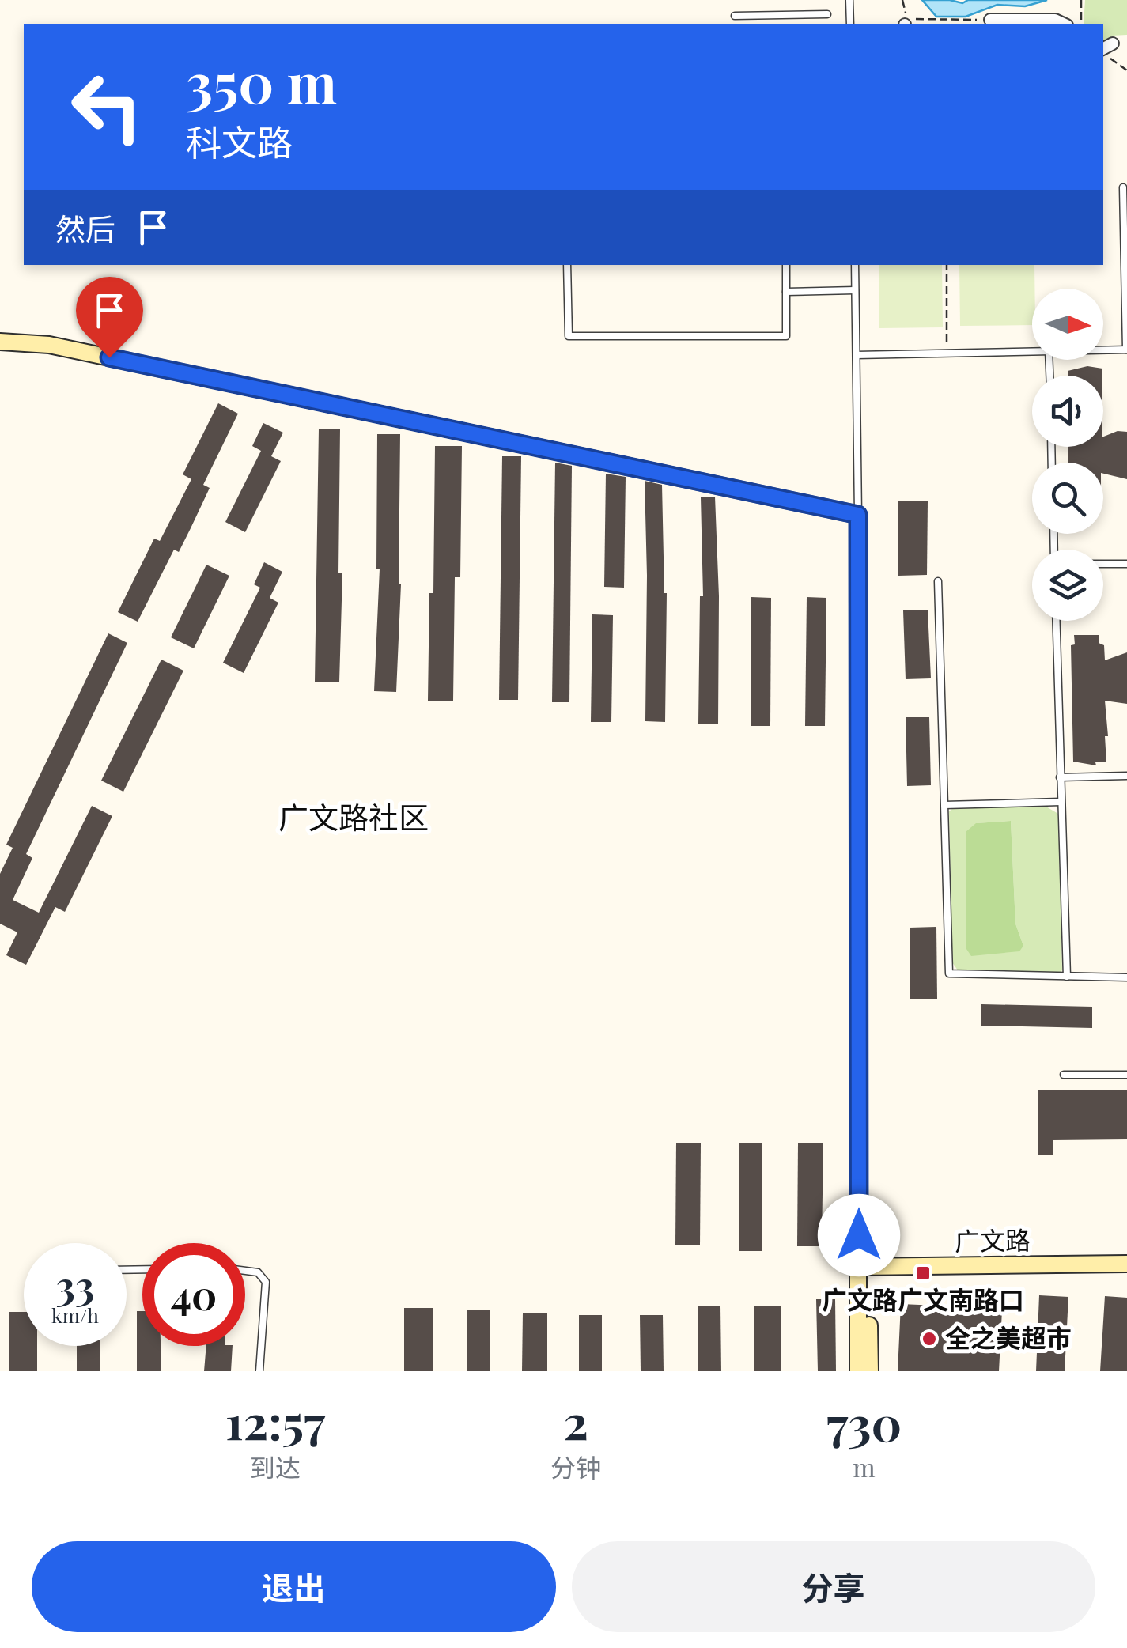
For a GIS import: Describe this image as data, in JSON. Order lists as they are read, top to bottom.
{
  "streets": {
    "street": ["广文路"]
  },
  "districts": ["广文路社区"],
  "places": {
    "transit": ["广文路广文南路口"],
    "other": ["全之美超市"]
  },
  "north": "right",
  "page": {
    "turn": ["350 m", "科文路"],
    "then": "然后",
    "speed": "33 km/h",
    "limit": "40",
    "eta": [
      "12:57",
      "到达",
      "2",
      "分钟",
      "730",
      "m"
    ],
    "buttons": ["退出", "分享"]
  }
}
